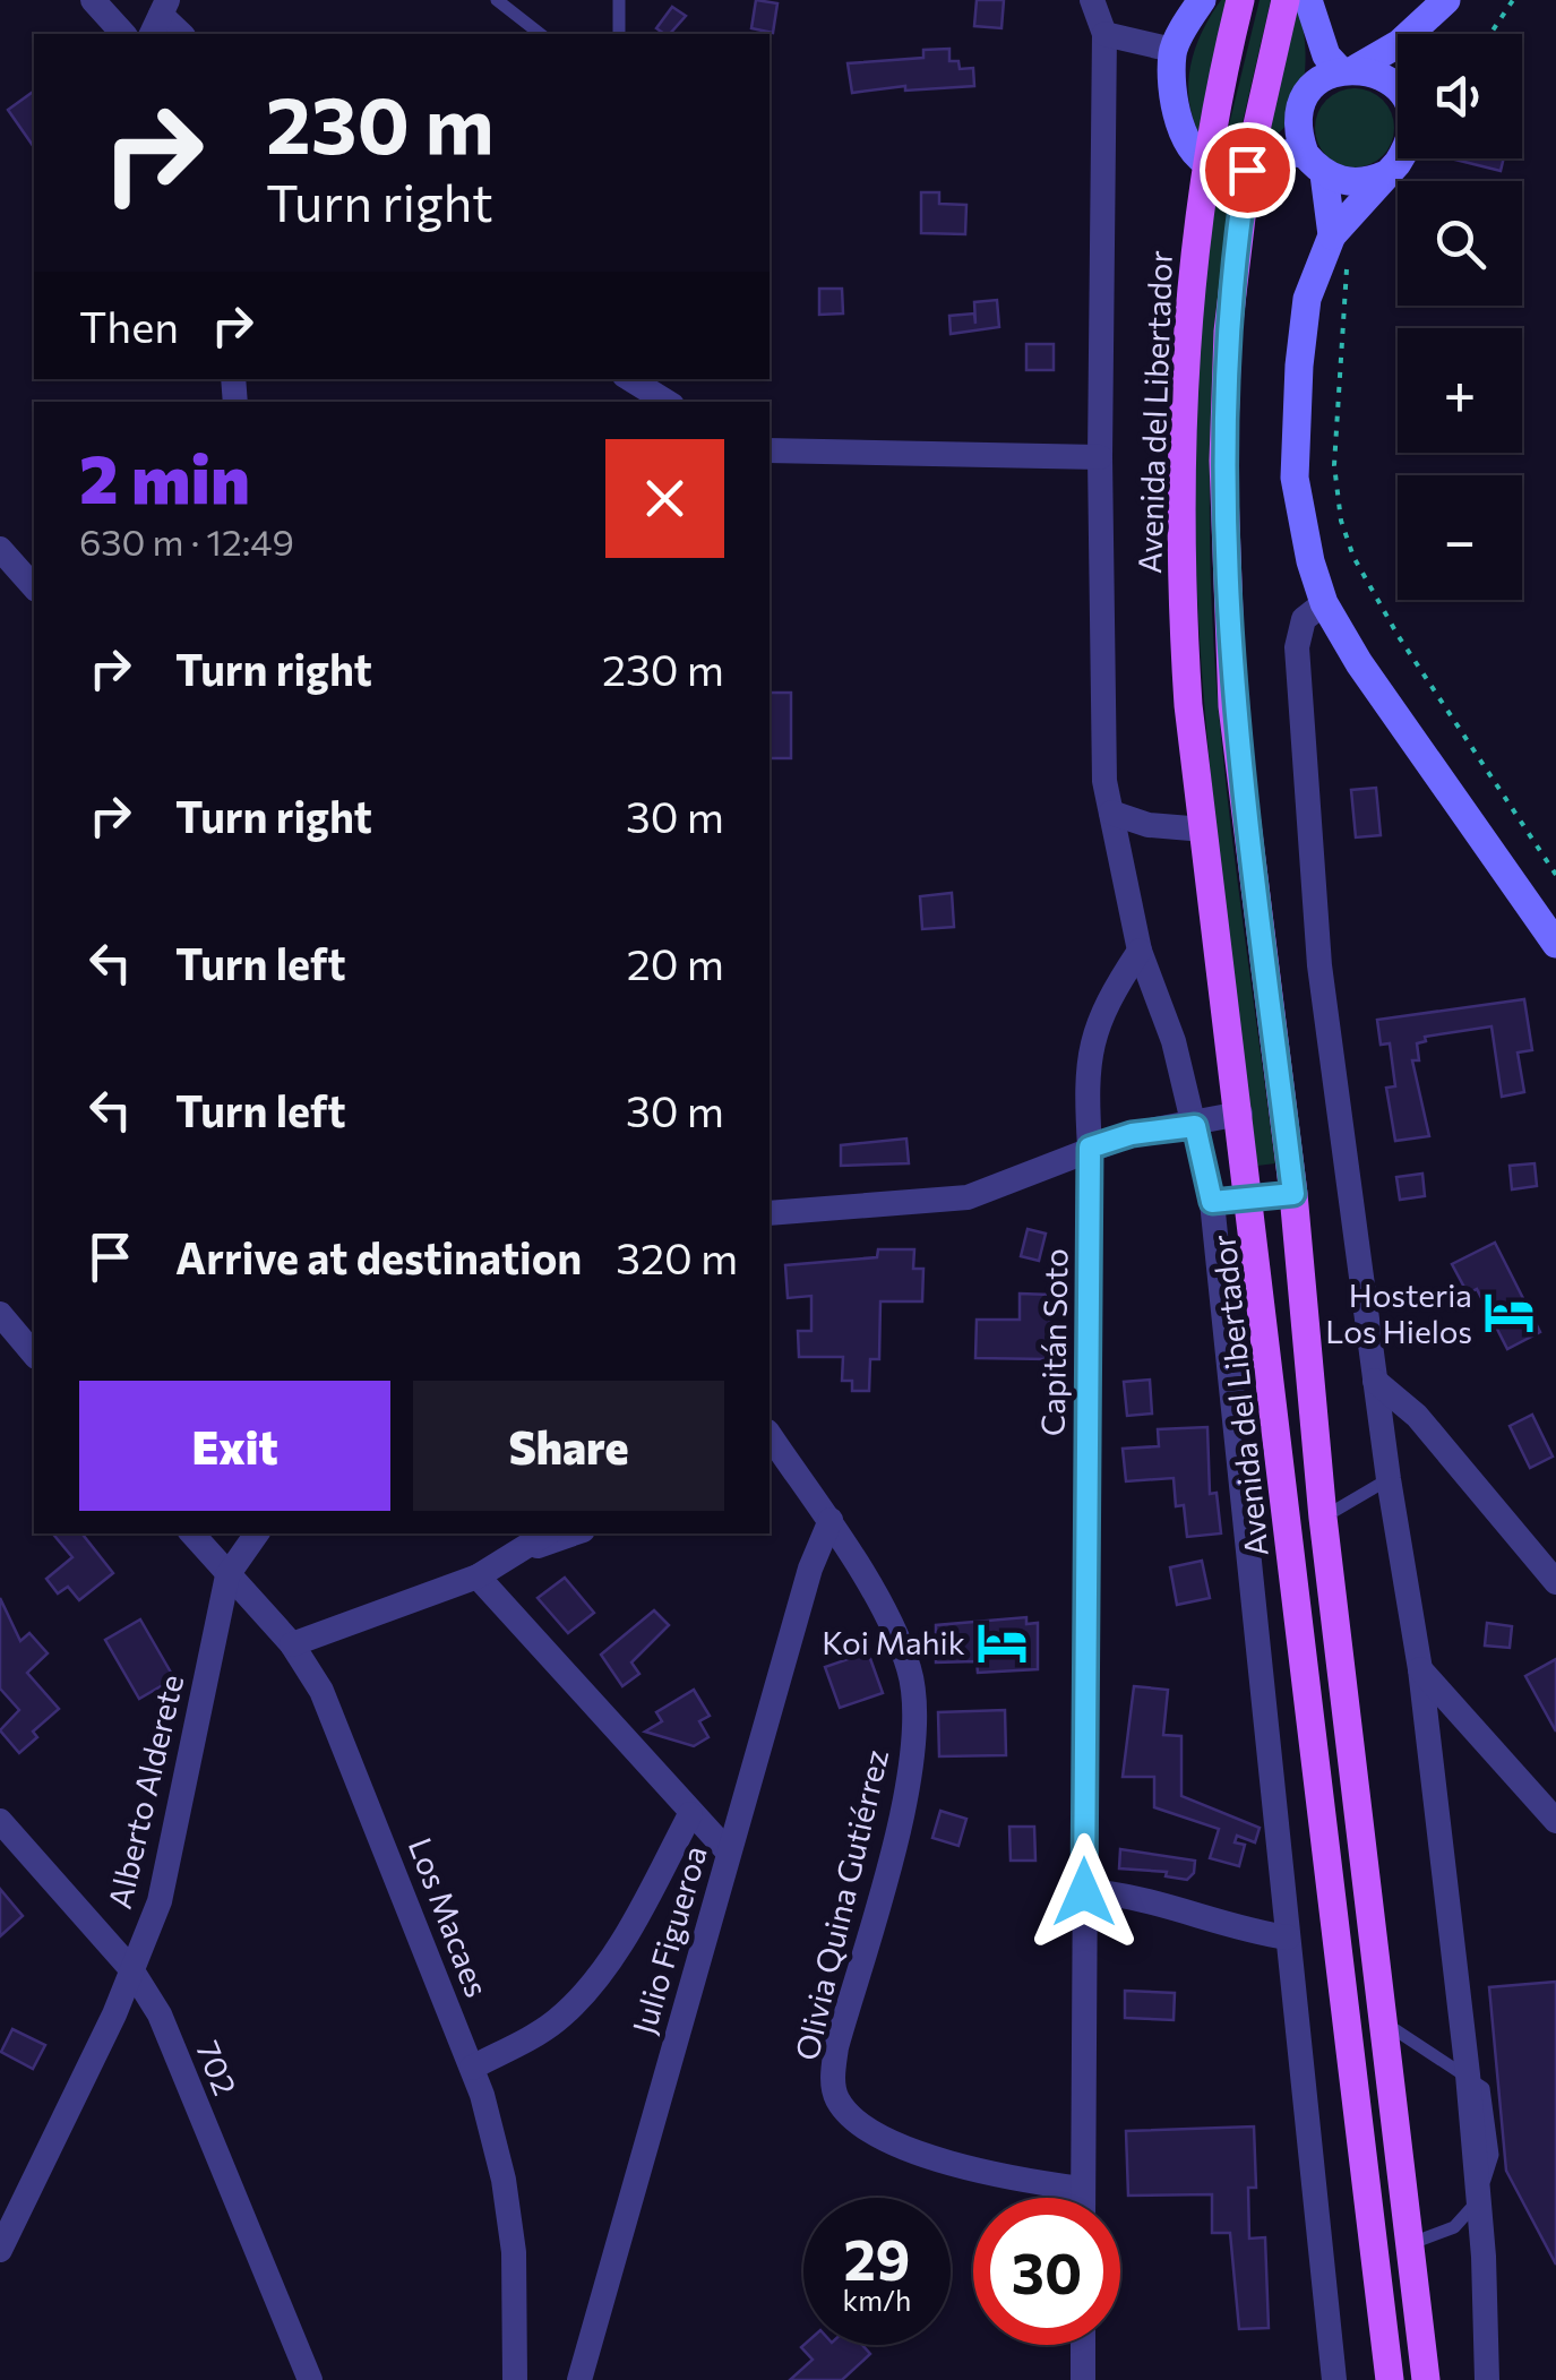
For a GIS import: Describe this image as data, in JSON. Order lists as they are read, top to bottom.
{
  "streets": {
    "main road": ["Avenida del Libertador"],
    "street": [
      "Capitán Soto",
      "Alberto Alderete",
      "Olivia Quina Gutiérrez",
      "Los Macaes",
      "Julio Figueroa",
      "702"
    ]
  },
  "crossings": [
    ["Avenida del Libertador", "Capitán Soto"],
    ["Capitán Soto", "Olivia Quina Gutiérrez"],
    ["Alberto Alderete", "Los Macaes"],
    ["Alberto Alderete", "702"],
    ["Olivia Quina Gutiérrez", "Julio Figueroa"]
  ],
  "places": {
    "hotel": ["Hosteria Los Hielos", "Koi Mahik"]
  },
  "page": {
    "map_buttons": ["+", "−"],
    "turn": ["230 m", "Turn right"],
    "then": "Then",
    "heading": ["2 min", "630 m · 12:49"],
    "list": [
      {
        "name": "Turn right",
        "value": "230 m"
      },
      {
        "name": "Turn right",
        "value": "30 m"
      },
      {
        "name": "Turn left",
        "value": "20 m"
      },
      {
        "name": "Turn left",
        "value": "30 m"
      },
      {
        "name": "Arrive at destination",
        "value": "320 m"
      }
    ],
    "buttons": ["Exit", "Share"],
    "speed": "29 km/h",
    "limit": "30"
  }
}
